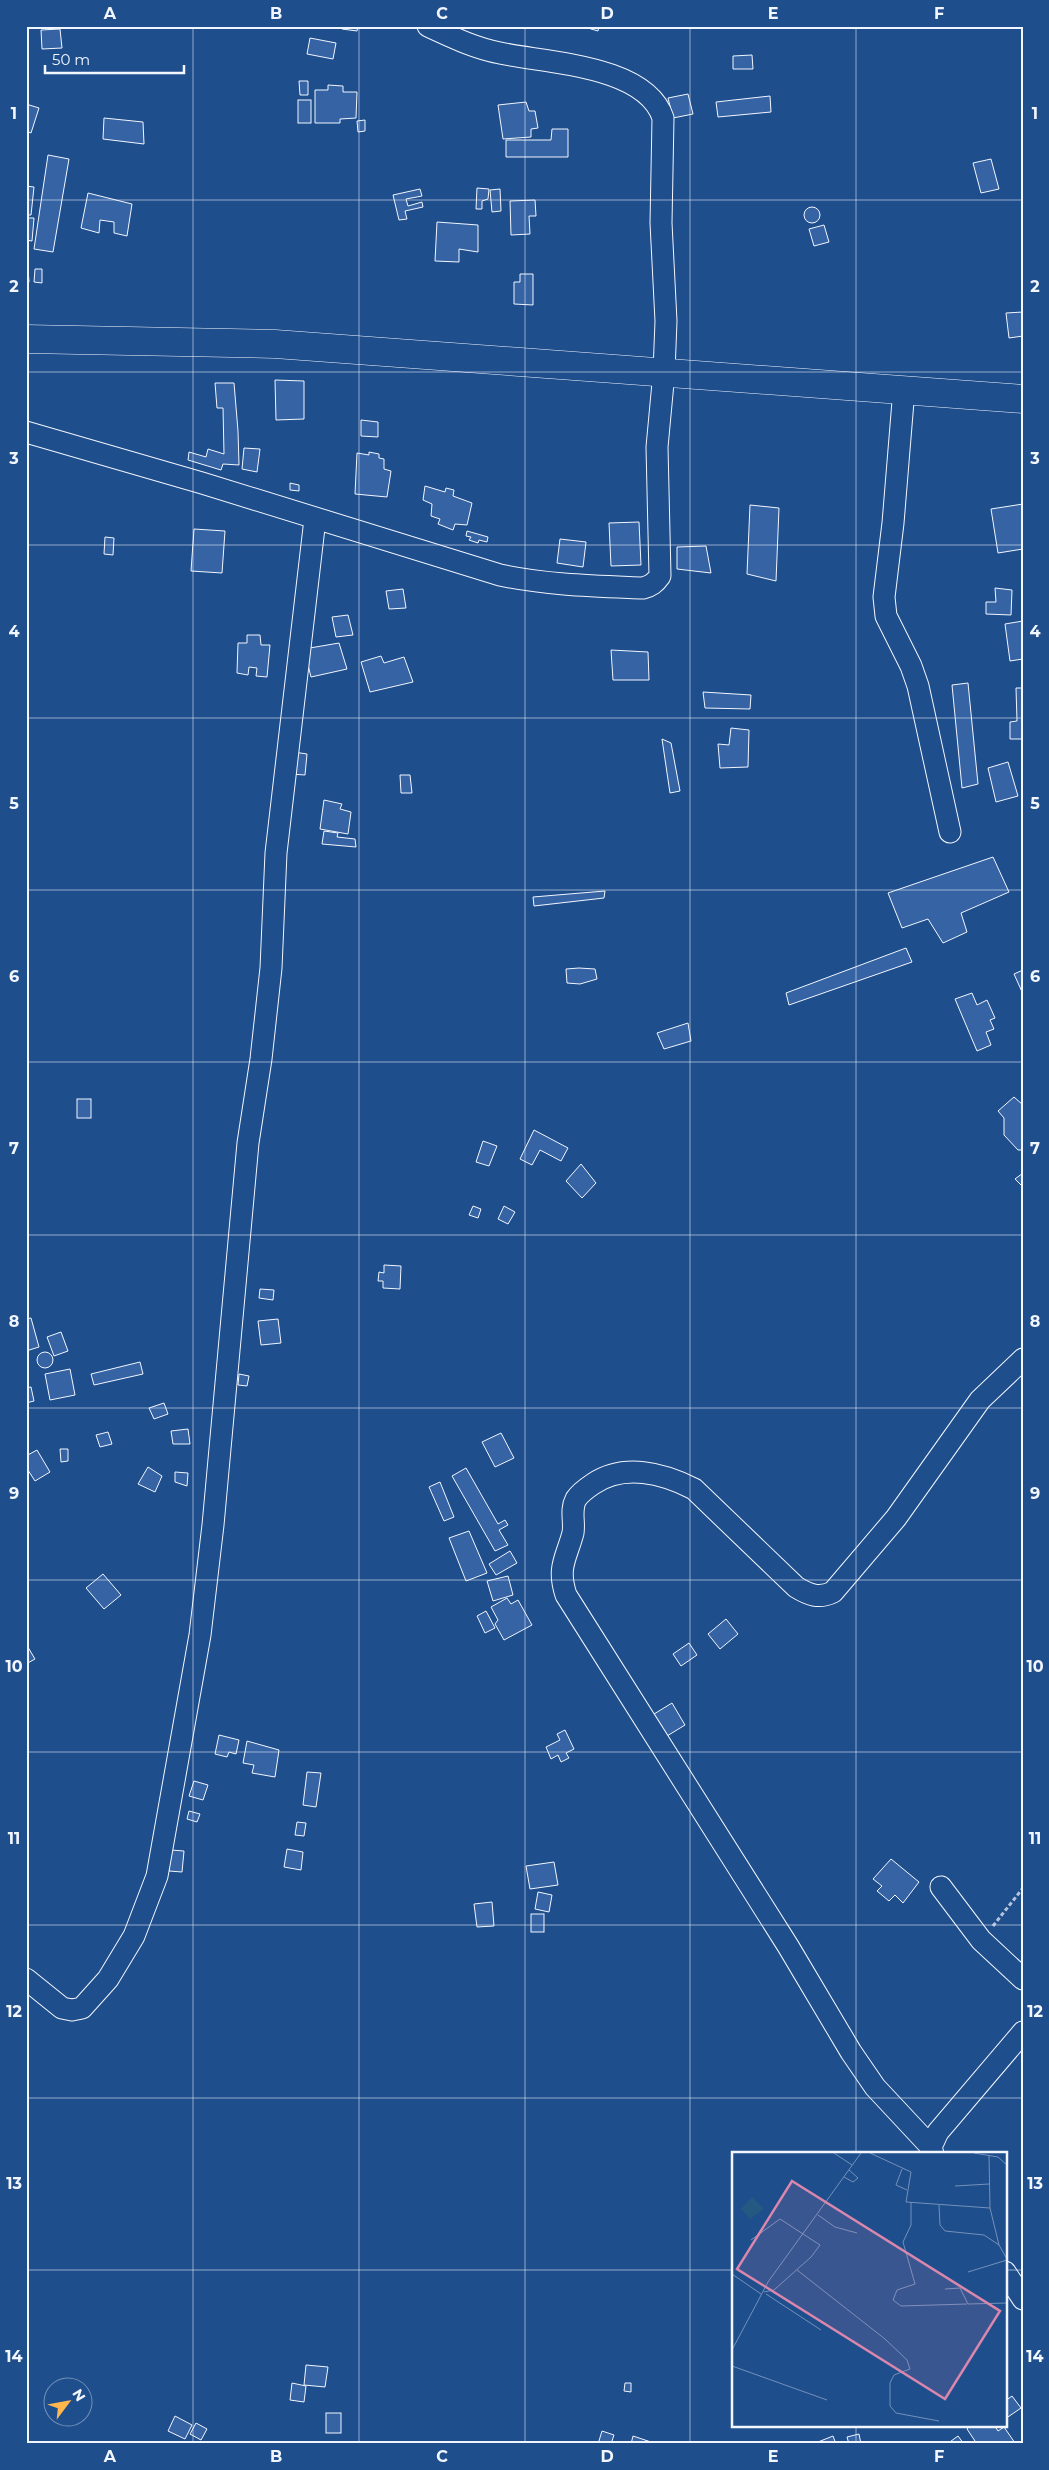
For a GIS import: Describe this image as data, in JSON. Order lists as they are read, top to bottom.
{
  "scale_bar": "50 m",
  "north": "top right",
  "grid": {
    "columns": [
      "A",
      "B",
      "C",
      "D",
      "E",
      "F"
    ],
    "rows": [
      "1",
      "2",
      "3",
      "4",
      "5",
      "6",
      "7",
      "8",
      "9",
      "10",
      "11",
      "12",
      "13",
      "14"
    ]
  }
}
